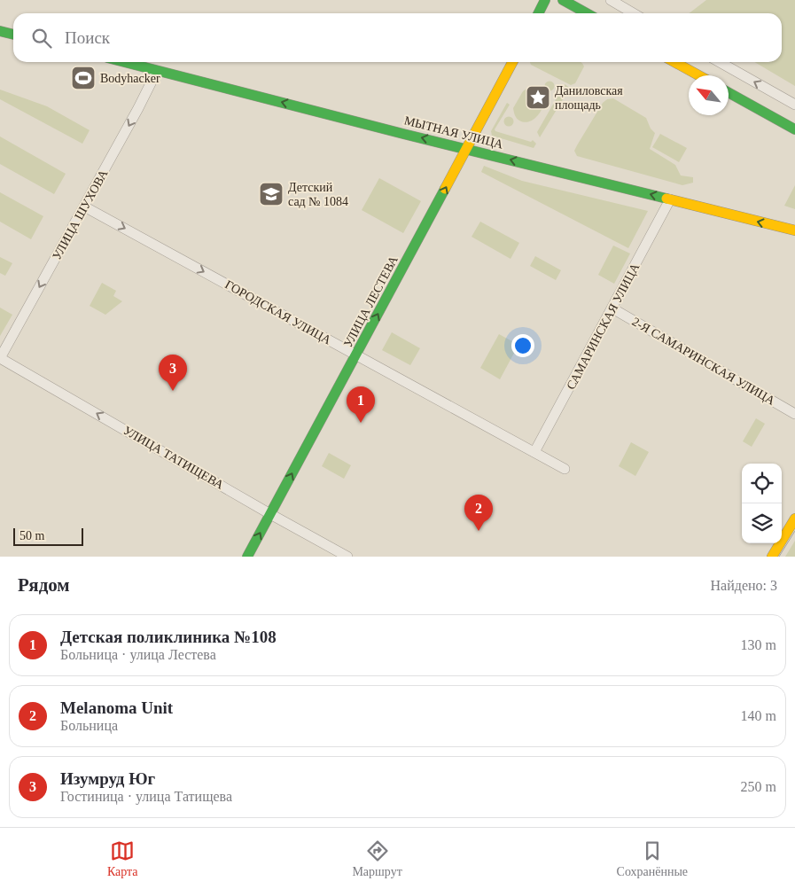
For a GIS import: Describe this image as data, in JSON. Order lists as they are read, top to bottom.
{
  "streets": {
    "main road": ["МЫТНАЯ УЛИЦА", "УЛИЦА ЛЕСТЕВА"],
    "street": [
      "УЛИЦА ШУХОВА",
      "ГОРОДСКАЯ УЛИЦА",
      "САМАРИНСКАЯ УЛИЦА",
      "2-Я САМАРИНСКАЯ УЛИЦА",
      "УЛИЦА ТАТИЩЕВА"
    ]
  },
  "crossings": [
    ["МЫТНАЯ УЛИЦА", "УЛИЦА ШУХОВА"],
    ["МЫТНАЯ УЛИЦА", "УЛИЦА ЛЕСТЕВА"],
    ["МЫТНАЯ УЛИЦА", "САМАРИНСКАЯ УЛИЦА"],
    ["УЛИЦА ШУХОВА", "ГОРОДСКАЯ УЛИЦА"],
    ["УЛИЦА ШУХОВА", "УЛИЦА ТАТИЩЕВА"],
    ["УЛИЦА ЛЕСТЕВА", "ГОРОДСКАЯ УЛИЦА"],
    ["УЛИЦА ЛЕСТЕВА", "УЛИЦА ТАТИЩЕВА"],
    ["ГОРОДСКАЯ УЛИЦА", "САМАРИНСКАЯ УЛИЦА"],
    ["САМАРИНСКАЯ УЛИЦА", "2-Я САМАРИНСКАЯ УЛИЦА"]
  ],
  "one_way": [
    "МЫТНАЯ УЛИЦА",
    "УЛИЦА ШУХОВА",
    "УЛИЦА ЛЕСТЕВА",
    "ГОРОДСКАЯ УЛИЦА",
    "УЛИЦА ТАТИЩЕВА"
  ],
  "places": {
    "sports": ["Bodyhacker"],
    "place": ["Даниловская площадь"],
    "school or university": ["Детский сад № 1084"]
  },
  "scale_bar": "50 m",
  "north": "top left",
  "page": {
    "search": "Поиск",
    "pins": ["3", "1", "2"],
    "scale": "50 m",
    "heading": ["Рядом", "Найдено: 3"],
    "list": [
      {
        "mark": "1",
        "name": "Детская поликлиника №108",
        "note": "Больница · улица Лестева",
        "value": "130 m"
      },
      {
        "mark": "2",
        "name": "Melanoma Unit",
        "note": "Больница",
        "value": "140 m"
      },
      {
        "mark": "3",
        "name": "Изумруд Юг",
        "note": "Гостиница · улица Татищева",
        "value": "250 m"
      }
    ],
    "nav": ["Карта", "Маршрут", "Сохранённые"]
  }
}
